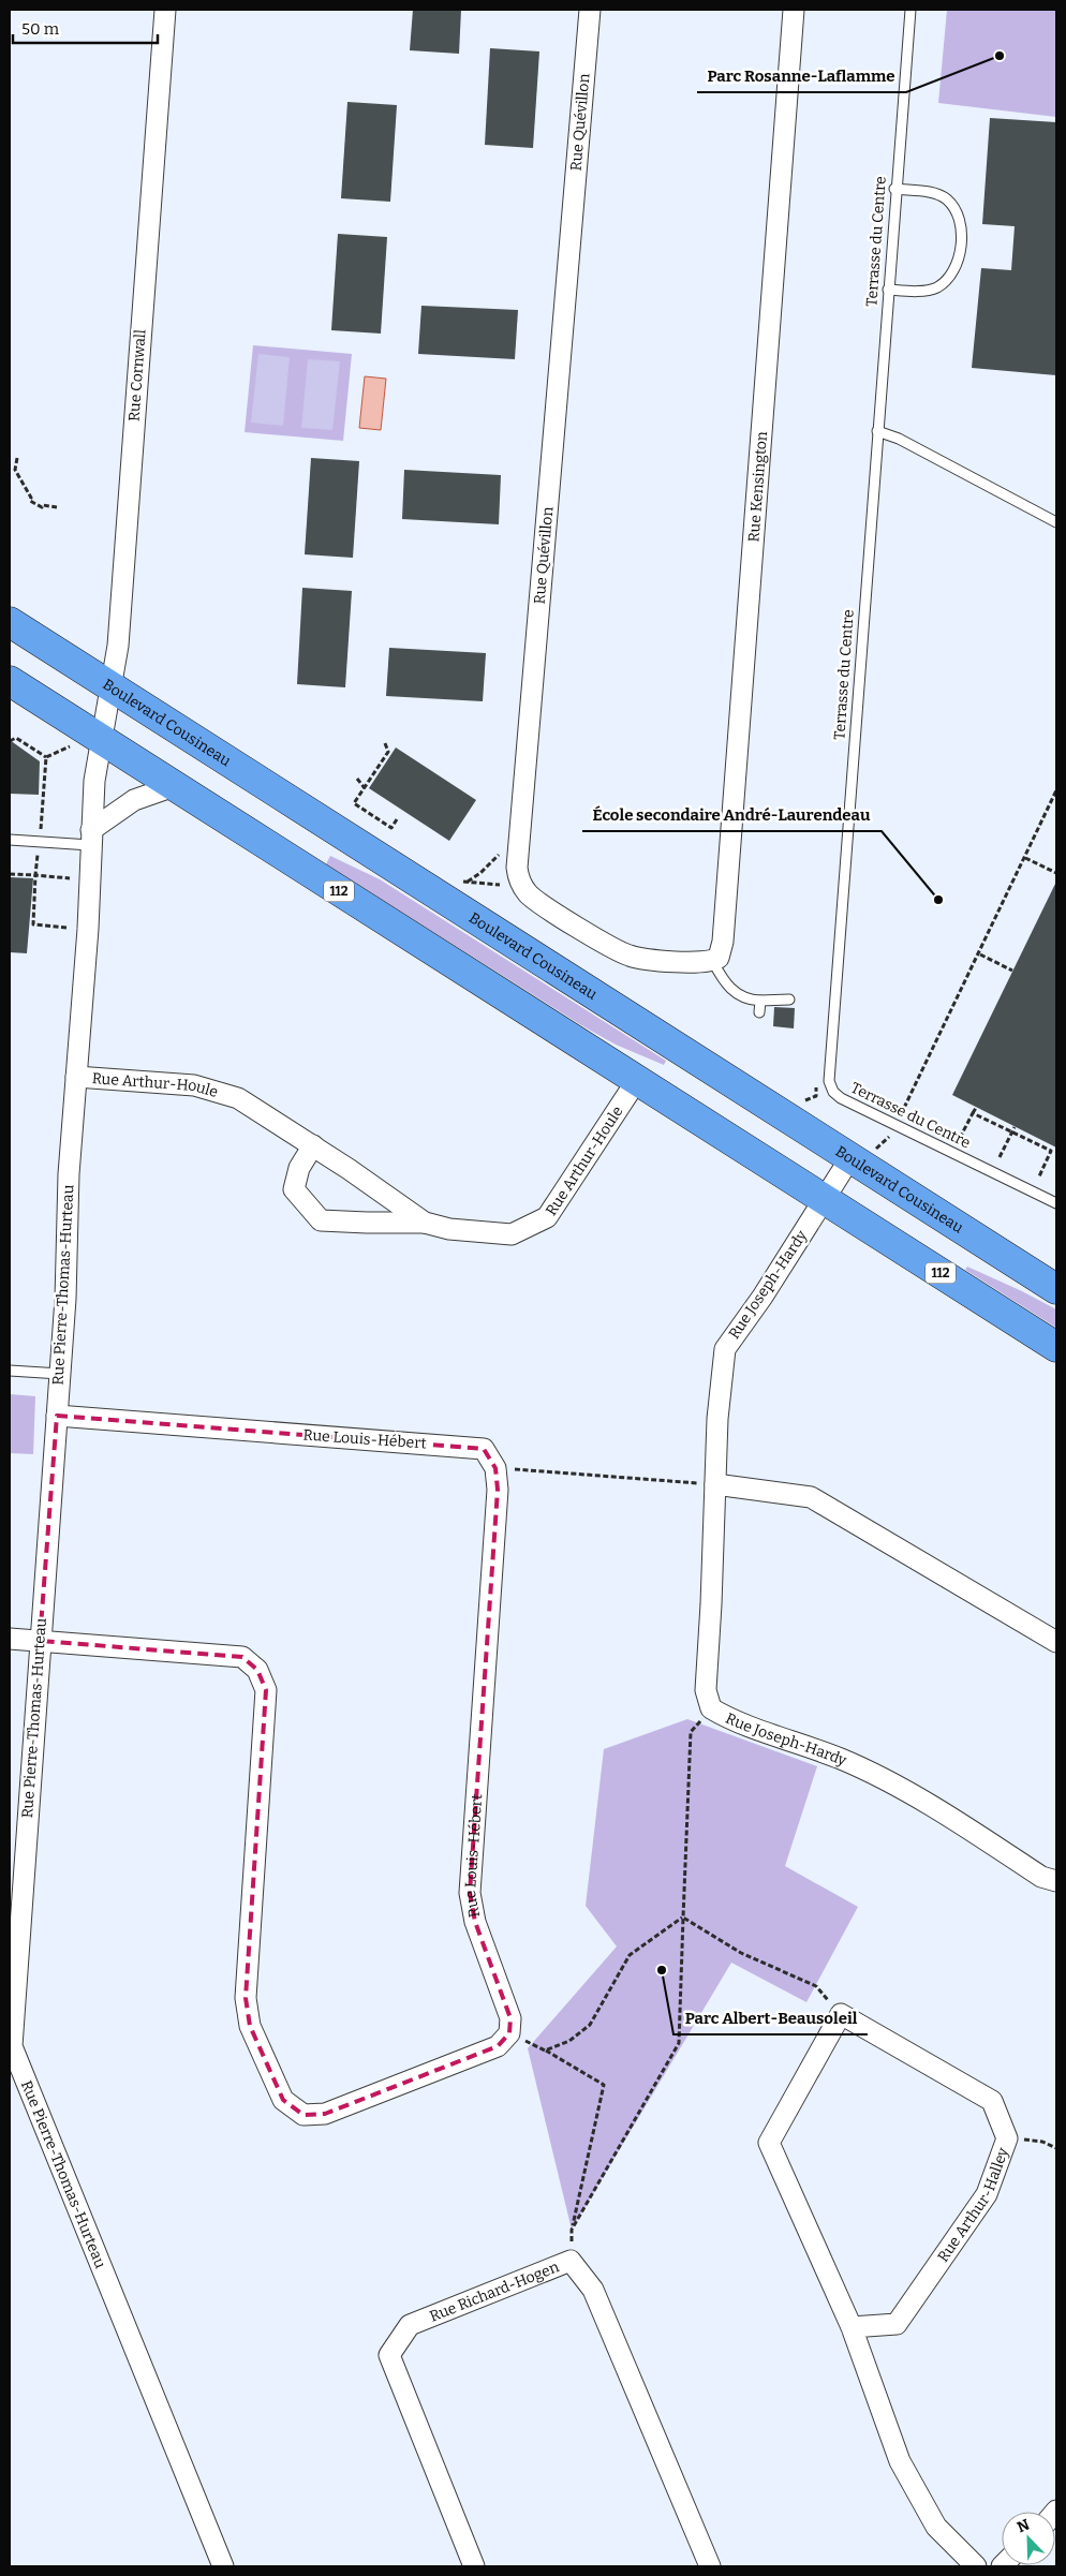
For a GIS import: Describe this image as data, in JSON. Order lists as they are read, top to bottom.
{
  "streets": {
    "main road": ["Boulevard Cousineau", "112"],
    "street": [
      "Rue Quévillon",
      "Rue Cornwall",
      "Rue Kensington",
      "Rue Arthur-Houle",
      "Rue Pierre-Thomas-Hurteau",
      "Rue Joseph-Hardy",
      "Rue Louis-Hébert",
      "Rue Arthur-Halley",
      "Rue Richard-Hogen"
    ],
    "lane": ["Terrasse du Centre"]
  },
  "crossings": [
    ["Rue Quévillon", "Rue Kensington"],
    ["Rue Cornwall", "Boulevard Cousineau"],
    ["Rue Cornwall", "112"],
    ["Rue Cornwall", "Rue Pierre-Thomas-Hurteau"],
    ["Boulevard Cousineau", "Rue Joseph-Hardy"],
    ["112", "Rue Arthur-Houle"],
    ["112", "Rue Pierre-Thomas-Hurteau"],
    ["112", "Rue Joseph-Hardy"],
    ["Rue Arthur-Houle", "Rue Pierre-Thomas-Hurteau"],
    ["Rue Pierre-Thomas-Hurteau", "Rue Louis-Hébert"]
  ],
  "places": ["Parc Rosanne-Laflamme", "École secondaire André-Laurendeau", "Parc Albert-Beausoleil"],
  "scale_bar": "50 m",
  "north": "top left"
}
